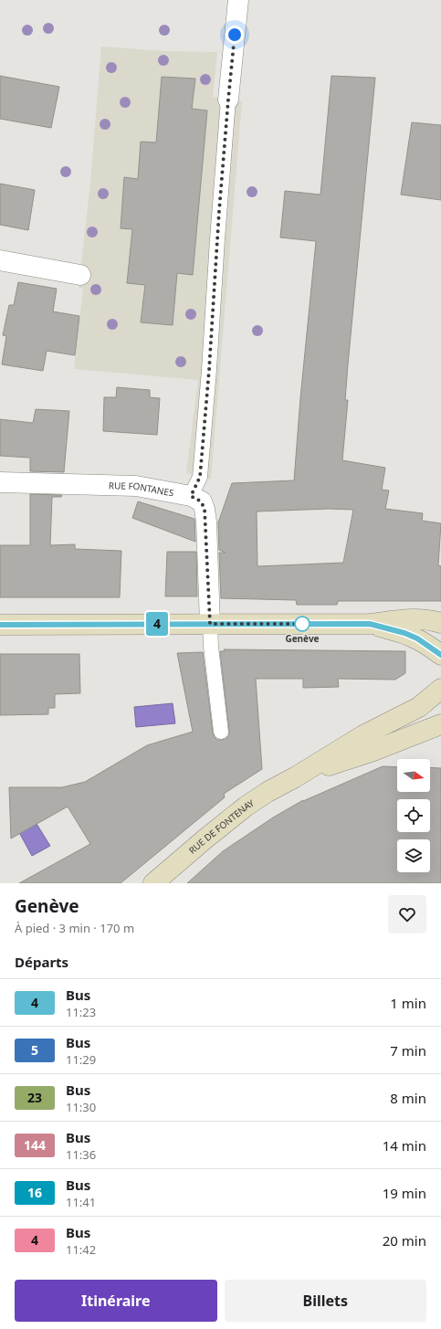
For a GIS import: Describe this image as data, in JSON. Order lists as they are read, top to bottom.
{
  "streets": {
    "main road": ["RUE DE FONTENAY"],
    "street": ["RUE FONTANES"]
  },
  "places": ["Genève"],
  "lines": ["bus line 4"],
  "north": "right",
  "page": {
    "on_map": "4",
    "heading": [
      ["Genève", "À pied · 3 min · 170 m"],
      "Départs"
    ],
    "list": [
      {
        "mark": "4",
        "name": "Bus",
        "note": "11:23",
        "value": "1 min"
      },
      {
        "mark": "5",
        "name": "Bus",
        "note": "11:29",
        "value": "7 min"
      },
      {
        "mark": "23",
        "name": "Bus",
        "note": "11:30",
        "value": "8 min"
      },
      {
        "mark": "144",
        "name": "Bus",
        "note": "11:36",
        "value": "14 min"
      },
      {
        "mark": "16",
        "name": "Bus",
        "note": "11:41",
        "value": "19 min"
      },
      {
        "mark": "4",
        "name": "Bus",
        "note": "11:42",
        "value": "20 min"
      }
    ],
    "buttons": ["Itinéraire", "Billets"]
  }
}
